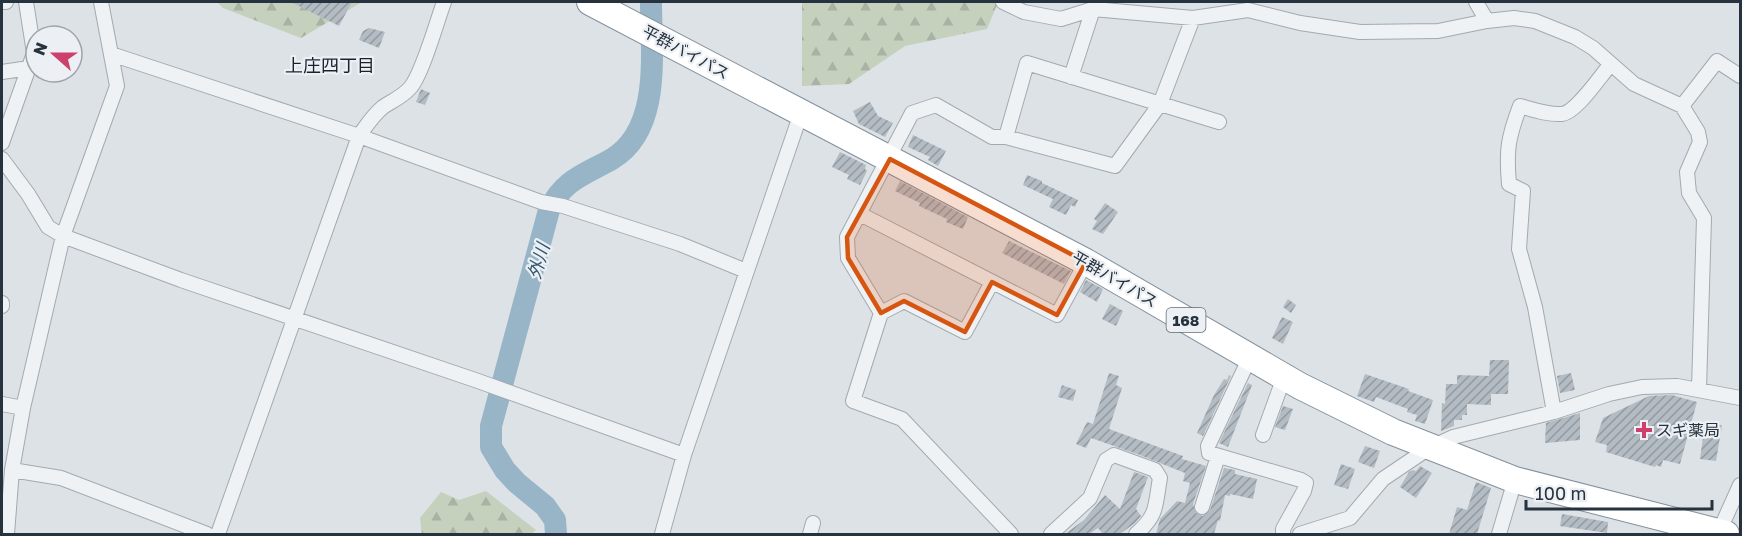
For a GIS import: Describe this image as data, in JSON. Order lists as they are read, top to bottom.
{
  "streets": {
    "highway": ["平群バイパス", "168"]
  },
  "districts": ["上庄四丁目"],
  "water": ["外川"],
  "places": {
    "health": ["スギ薬局"]
  },
  "scale_bar": "100 m",
  "north": "left"
}
